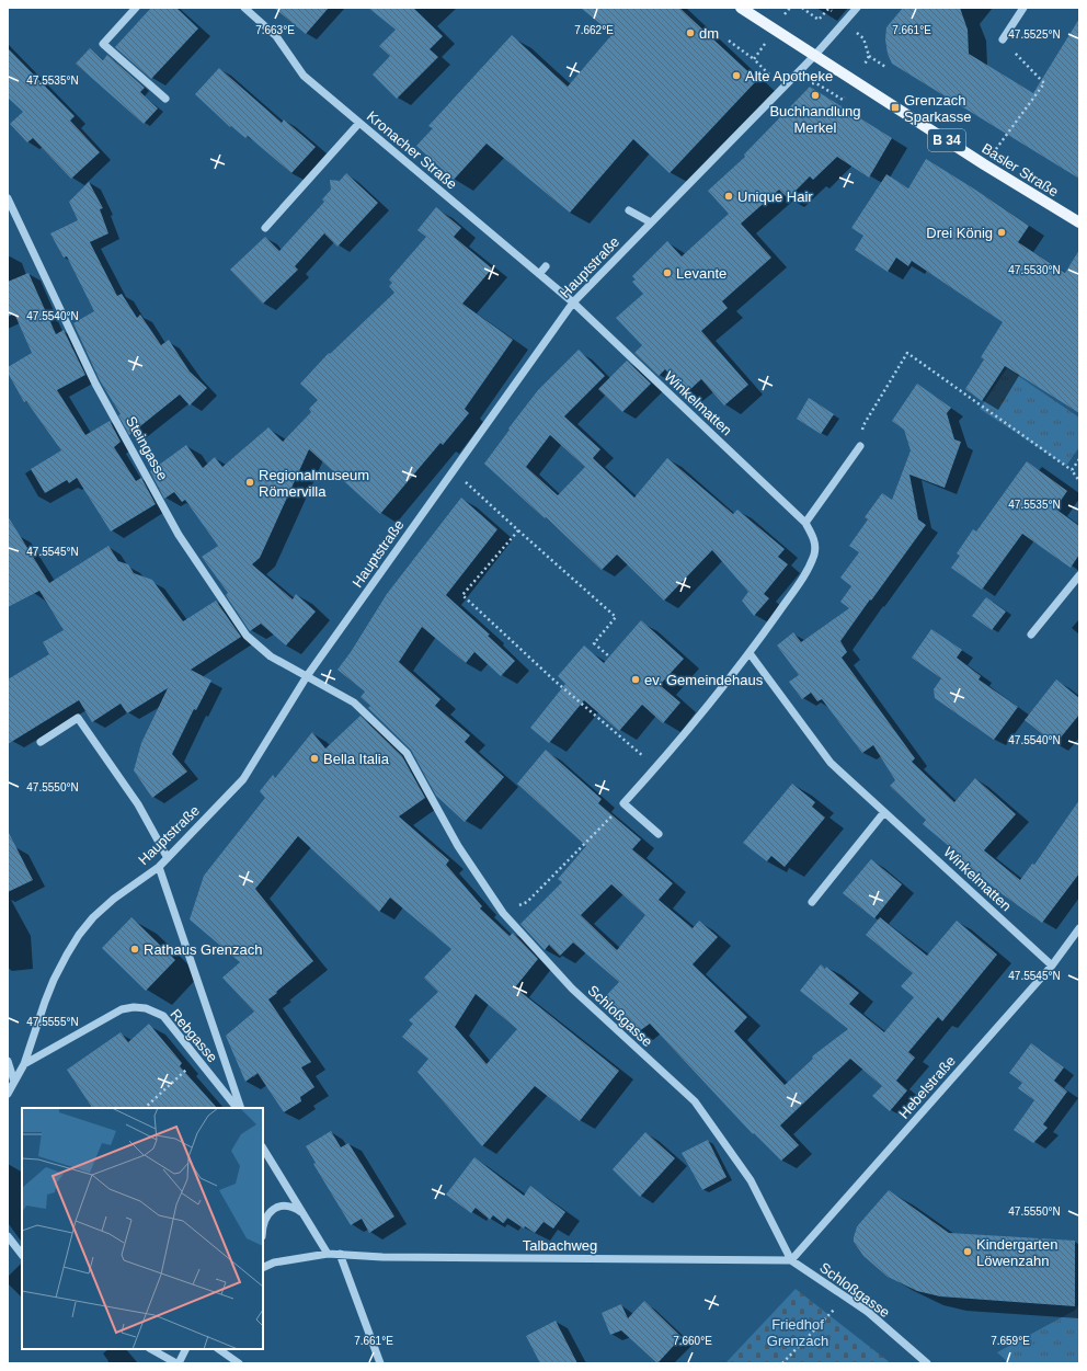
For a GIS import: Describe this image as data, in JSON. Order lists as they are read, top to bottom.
{
  "streets": {
    "main road": ["B 34", "Basler Straße"],
    "street": [
      "Kronacher Straße",
      "Hauptstraße",
      "Winkelmatten",
      "Steingasse",
      "Schloßgasse",
      "Rebgasse",
      "Hebelstraße",
      "Talbachweg"
    ]
  },
  "crossings": [
    ["B 34", "Basler Straße"],
    ["B 34", "Hauptstraße"],
    ["Kronacher Straße", "Hauptstraße"],
    ["Kronacher Straße", "Winkelmatten"],
    ["Basler Straße", "Hauptstraße"],
    ["Hauptstraße", "Winkelmatten"],
    ["Hauptstraße", "Steingasse"],
    ["Hauptstraße", "Schloßgasse"],
    ["Hauptstraße", "Rebgasse"],
    ["Winkelmatten", "Hebelstraße"],
    ["Steingasse", "Schloßgasse"],
    ["Schloßgasse", "Hebelstraße"],
    ["Schloßgasse", "Talbachweg"],
    ["Hebelstraße", "Talbachweg"]
  ],
  "parks": ["Friedhof Grenzach"],
  "places": {
    "other": [
      "dm",
      "Alte Apotheke",
      "Buchhandlung Merkel",
      "Unique Hair",
      "Drei König",
      "Levante",
      "Regionalmuseum Römervilla",
      "ev. Gemeindehaus",
      "Bella Italia",
      "Rathaus Grenzach",
      "Kindergarten Löwenzahn"
    ],
    "transit": ["Grenzach Sparkasse"]
  },
  "coordinates": [
    "7.663°E",
    "7.662°E",
    "7.661°E",
    "47.5525°N",
    "47.5535°N",
    "47.5530°N",
    "47.5540°N",
    "47.5545°N",
    "47.5550°N",
    "47.5555°N",
    "7.660°E",
    "7.659°E"
  ]
}
